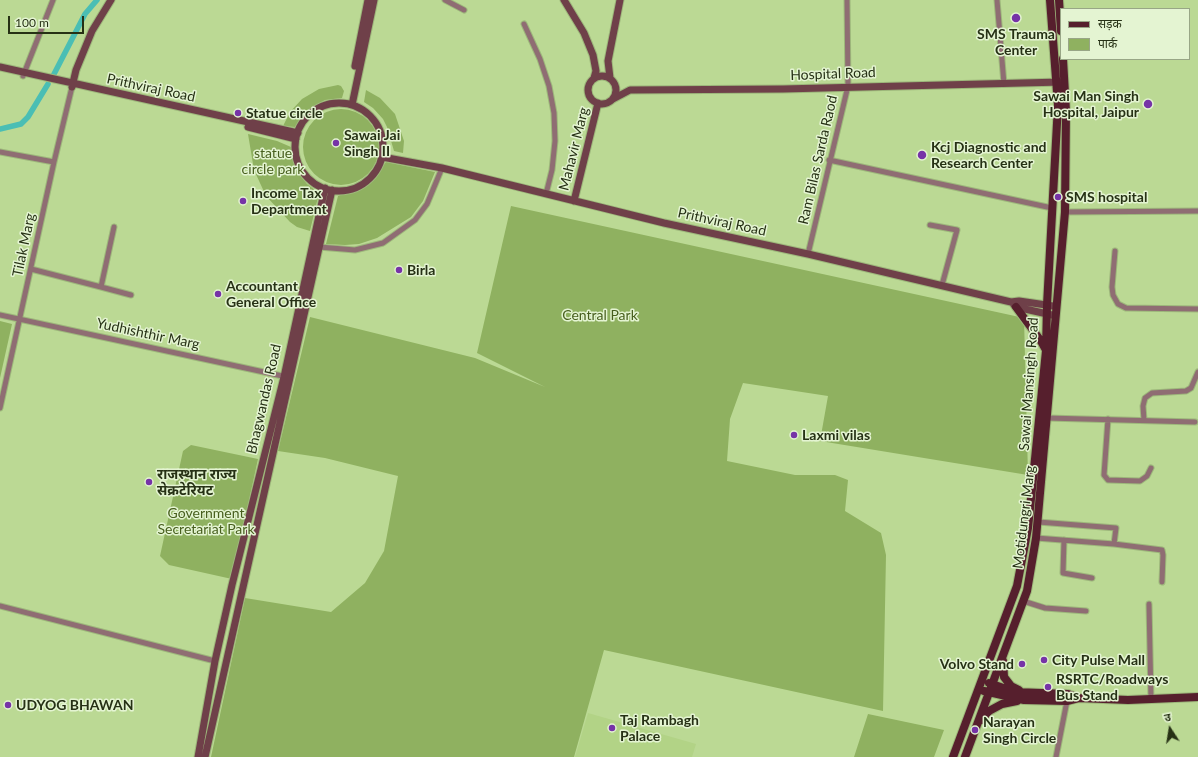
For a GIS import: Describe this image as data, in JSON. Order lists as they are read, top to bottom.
{
  "streets": {
    "main road": ["Sawai Mansingh Road", "Motidungri Marg"],
    "street": [
      "Hospital Road",
      "Prithviraj Road",
      "Mahavir Marg",
      "Ram Bilas Sarda Raod",
      "Tilak Marg",
      "Yudhishthir Marg",
      "Bhagwandas Road"
    ]
  },
  "crossings": [
    ["Hospital Road", "Mahavir Marg"],
    ["Hospital Road", "Ram Bilas Sarda Raod"],
    ["Hospital Road", "Sawai Mansingh Road"],
    ["Hospital Road", "Motidungri Marg"],
    ["Prithviraj Road", "Mahavir Marg"],
    ["Prithviraj Road", "Ram Bilas Sarda Raod"],
    ["Prithviraj Road", "Tilak Marg"],
    ["Prithviraj Road", "Sawai Mansingh Road"],
    ["Prithviraj Road", "Bhagwandas Road"],
    ["Prithviraj Road", "Motidungri Marg"],
    ["Tilak Marg", "Yudhishthir Marg"],
    ["Yudhishthir Marg", "Bhagwandas Road"],
    ["Sawai Mansingh Road", "Motidungri Marg"]
  ],
  "parks": ["statue circle park", "Central Park", "Government Secretariat Park"],
  "places": [
    "SMS Trauma Center",
    "Sawai Man Singh Hospital, Jaipur",
    "Statue circle",
    "Sawai Jai Singh II",
    "Kcj Diagnostic and Research Center",
    "SMS hospital",
    "Income Tax Department",
    "Birla",
    "Accountant General Office",
    "Laxmi vilas",
    "राजस्थान राज्य सेक्रटेरियट",
    "City Pulse Mall",
    "Volvo Stand",
    "RSRTC/Roadways Bus Stand",
    "UDYOG BHAWAN",
    "Taj Rambagh Palace",
    "Narayan Singh Circle"
  ],
  "legend": ["सड़क", "पार्क"],
  "scale_bar": "100 m",
  "north": "top"
}
